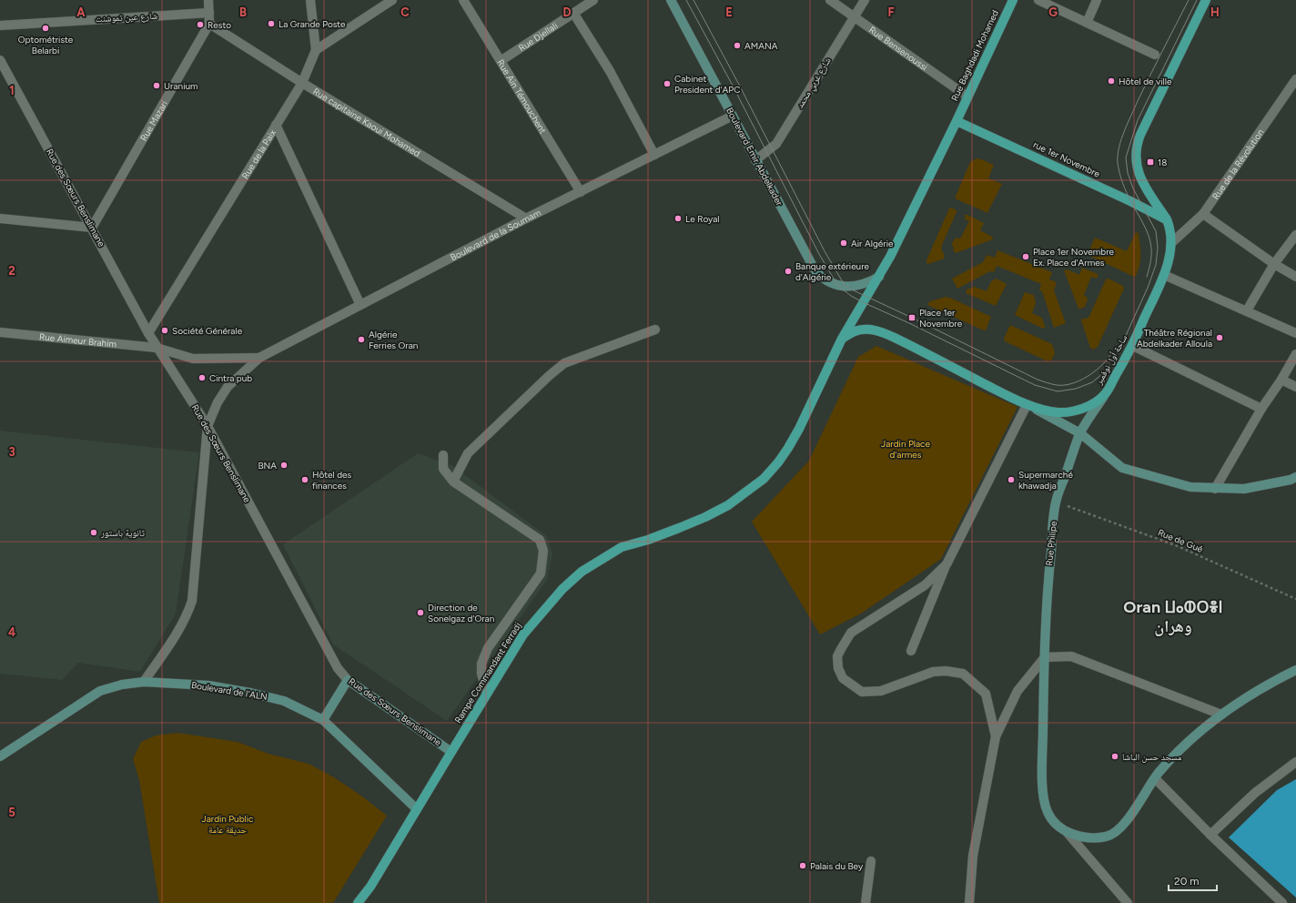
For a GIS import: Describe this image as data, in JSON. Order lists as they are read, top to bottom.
{
  "streets": {
    "main road": [
      "Rue Baghdadi Mohamed",
      "Boulevard Emir Abdelkader",
      "rue 1er Novembre",
      "Rue des Sœurs Benslimane",
      "ساحة أول نوفمبر",
      "Rue Philipe",
      "Rampe Commandant Ferradj",
      "Boulevard de l'ALN"
    ],
    "street": [
      "شارع عين تموشنت",
      "Rue Djellali",
      "Rue Bensenoussi",
      "شارع غربي محمد",
      "Rue Aïn Témouchent",
      "Rue Mazari",
      "Rue capitaine Kaoui Mohamed",
      "Rue de la Paix",
      "Rue de la Révolution",
      "Boulevard de la Soumam",
      "Rue Aimeur Brahim"
    ],
    "path": ["Rue de Gué"]
  },
  "crossings": [
    ["شارع عين تموشنت", "Rue Mazari"],
    ["Rue Djellali", "Rue Aïn Témouchent"],
    ["Rue Bensenoussi", "Rue Baghdadi Mohamed"],
    ["Rue Bensenoussi", "شارع غربي محمد"],
    ["Rue Baghdadi Mohamed", "rue 1er Novembre"],
    ["شارع غربي محمد", "Boulevard Emir Abdelkader"],
    ["Rue Aïn Témouchent", "Boulevard de la Soumam"],
    ["Rue Mazari", "Rue capitaine Kaoui Mohamed"],
    ["Rue Mazari", "Rue des Sœurs Benslimane"],
    ["Rue capitaine Kaoui Mohamed", "Rue de la Paix"],
    ["Rue capitaine Kaoui Mohamed", "Boulevard de la Soumam"],
    ["Rue de la Paix", "Rue des Sœurs Benslimane"],
    ["Boulevard Emir Abdelkader", "Boulevard de la Soumam"],
    ["rue 1er Novembre", "ساحة أول نوفمبر"],
    ["Rue de la Révolution", "ساحة أول نوفمبر"],
    ["Rue des Sœurs Benslimane", "Rue Aimeur Brahim"],
    ["Rue des Sœurs Benslimane", "Rampe Commandant Ferradj"],
    ["Boulevard de la Soumam", "Rue Aimeur Brahim"],
    ["ساحة أول نوفمبر", "Rue Philipe"],
    ["ساحة أول نوفمبر", "Rampe Commandant Ferradj"],
    ["Rue de Gué", "Rue Philipe"],
    ["Rampe Commandant Ferradj", "Boulevard de l'ALN"]
  ],
  "districts": ["Oran ⵡⴰⵀⵔⴻⵏ وهران"],
  "parks": ["Jardin Place d'armes", "Jardin Public حديقة عامة"],
  "places": {
    "other": [
      "La Grande Poste",
      "Resto",
      "Optométriste Belarbi",
      "AMANA",
      "Hôtel de ville",
      "Cabinet President d'APC",
      "Uranium",
      "Le Royal",
      "Air Algérie",
      "Place 1er Novembre Ex. Place d'Armes",
      "Banque extérieure d'Algérie",
      "Société Générale",
      "Théâtre Régional Abdelkader Alloula",
      "Algérie Ferries Oran",
      "Cintra pub",
      "BNA",
      "Hôtel des finances",
      "Supermarché khawadja",
      "ثانوية باستور",
      "Direction de Sonelgaz d'Oran",
      "مسجد حسن الباشا",
      "Palais du Bey"
    ],
    "transit": ["18", "Place 1er Novembre"]
  },
  "scale_bar": "20 m",
  "grid": {
    "columns": [
      "A",
      "B",
      "C",
      "D",
      "E",
      "F",
      "G",
      "H"
    ],
    "rows": [
      "1",
      "2",
      "3",
      "4",
      "5"
    ]
  }
}
